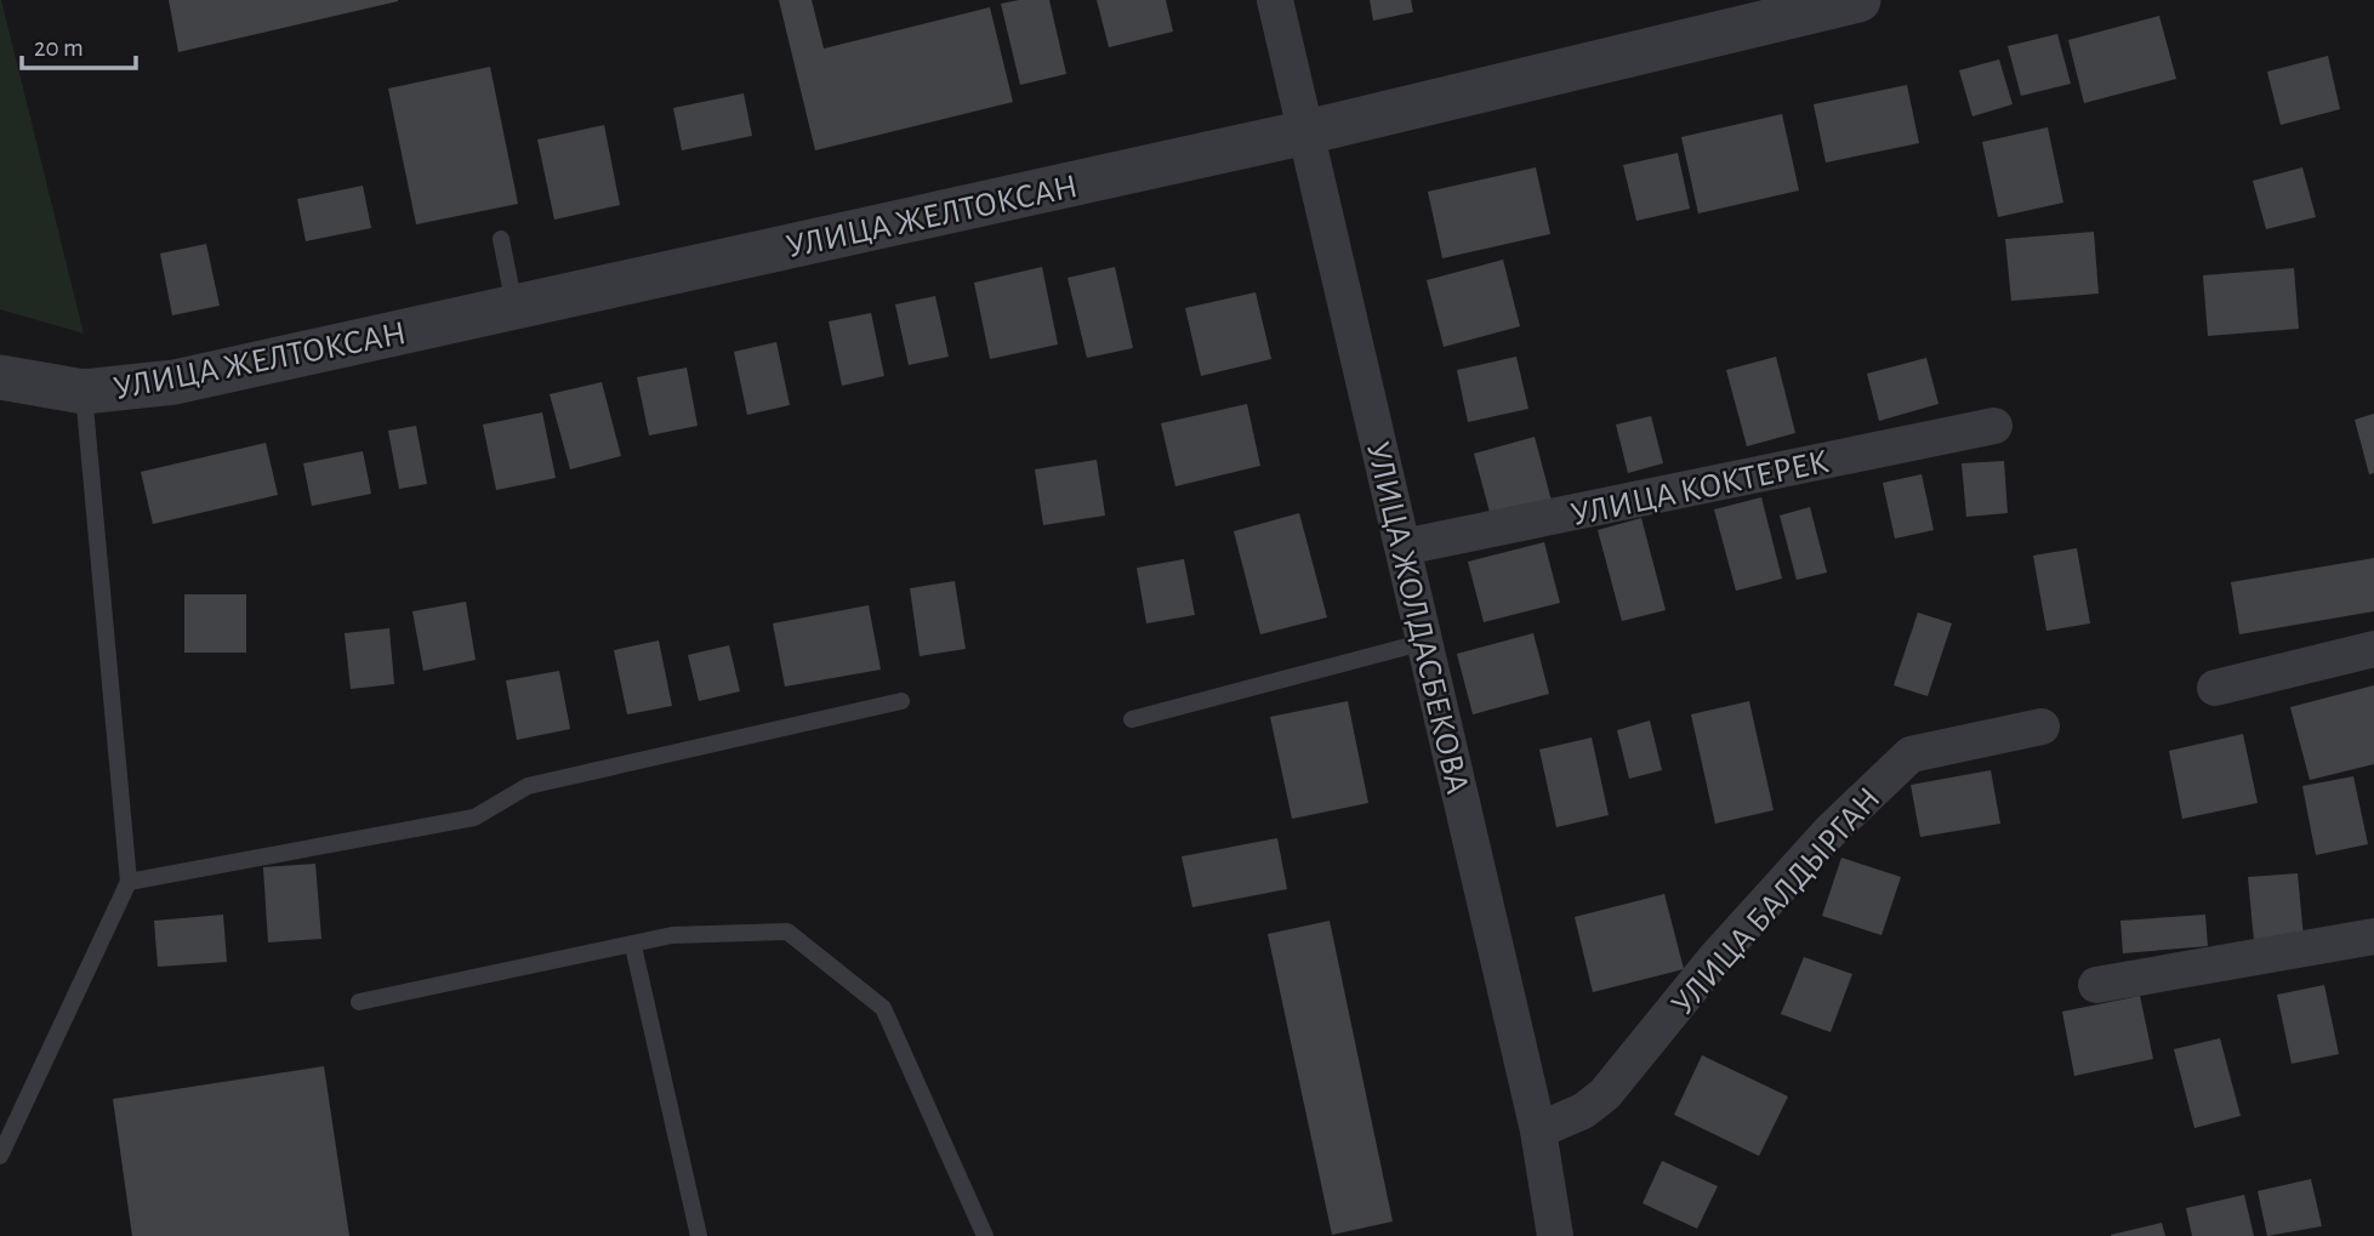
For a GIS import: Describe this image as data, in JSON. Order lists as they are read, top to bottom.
{
  "streets": {
    "street": [
      "УЛИЦА ЖЕЛТОКСАН",
      "УЛИЦА КОКТЕРЕК",
      "УЛИЦА ЖОЛДАСБЕКОВА",
      "УЛИЦА БАЛДЫРГАН"
    ]
  },
  "crossings": [
    ["УЛИЦА ЖЕЛТОКСАН", "УЛИЦА ЖОЛДАСБЕКОВА"],
    ["УЛИЦА КОКТЕРЕК", "УЛИЦА ЖОЛДАСБЕКОВА"],
    ["УЛИЦА ЖОЛДАСБЕКОВА", "УЛИЦА БАЛДЫРГАН"]
  ],
  "scale_bar": "20 m"
}
